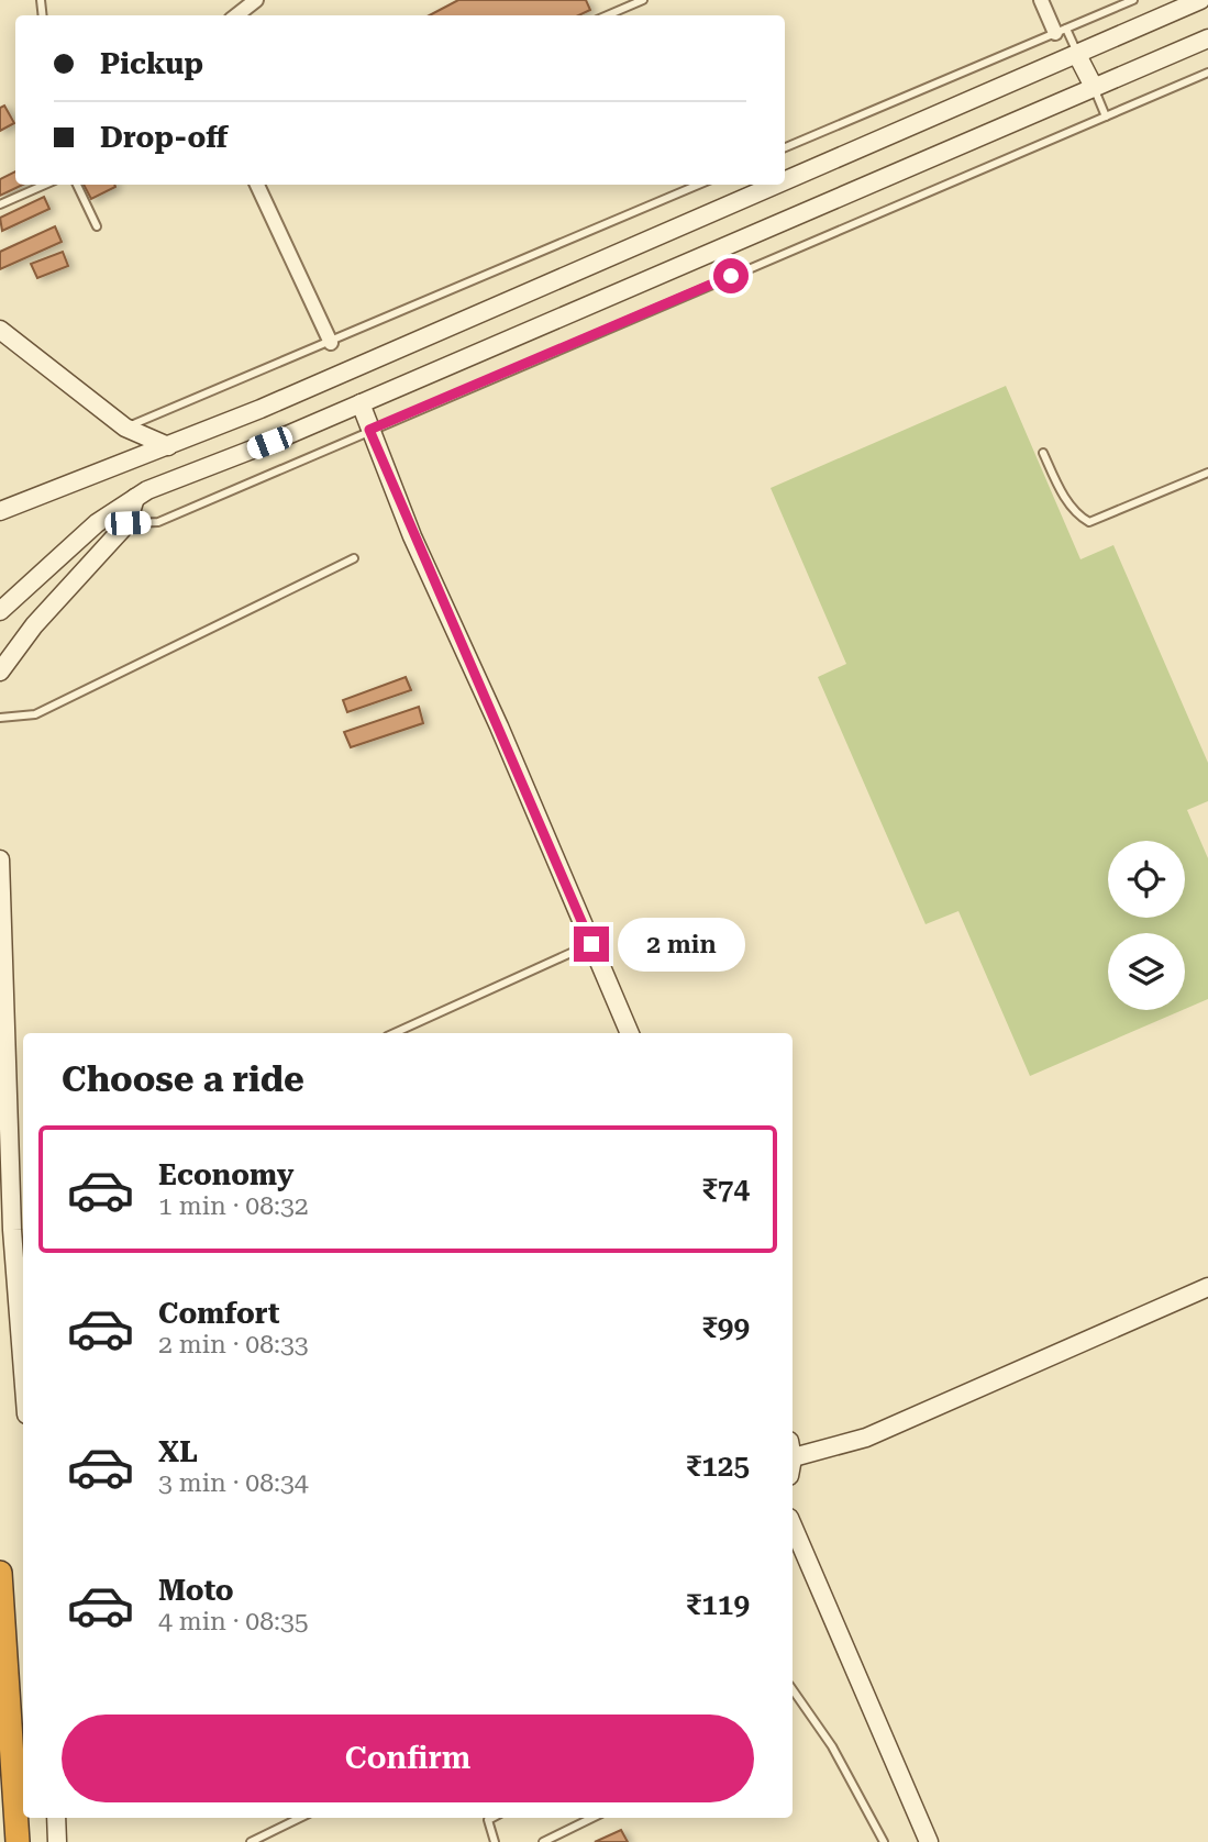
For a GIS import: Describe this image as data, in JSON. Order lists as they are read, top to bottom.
{
  "page": {
    "banner": ["Pickup", "Drop-off"],
    "bubble": "2 min",
    "heading": "Choose a ride",
    "list": [
      {
        "name": "Economy",
        "note": "1 min · 08:32",
        "value": "₹74"
      },
      {
        "name": "Comfort",
        "note": "2 min · 08:33",
        "value": "₹99"
      },
      {
        "name": "XL",
        "note": "3 min · 08:34",
        "value": "₹125"
      },
      {
        "name": "Moto",
        "note": "4 min · 08:35",
        "value": "₹119"
      }
    ],
    "buttons": "Confirm"
  }
}
